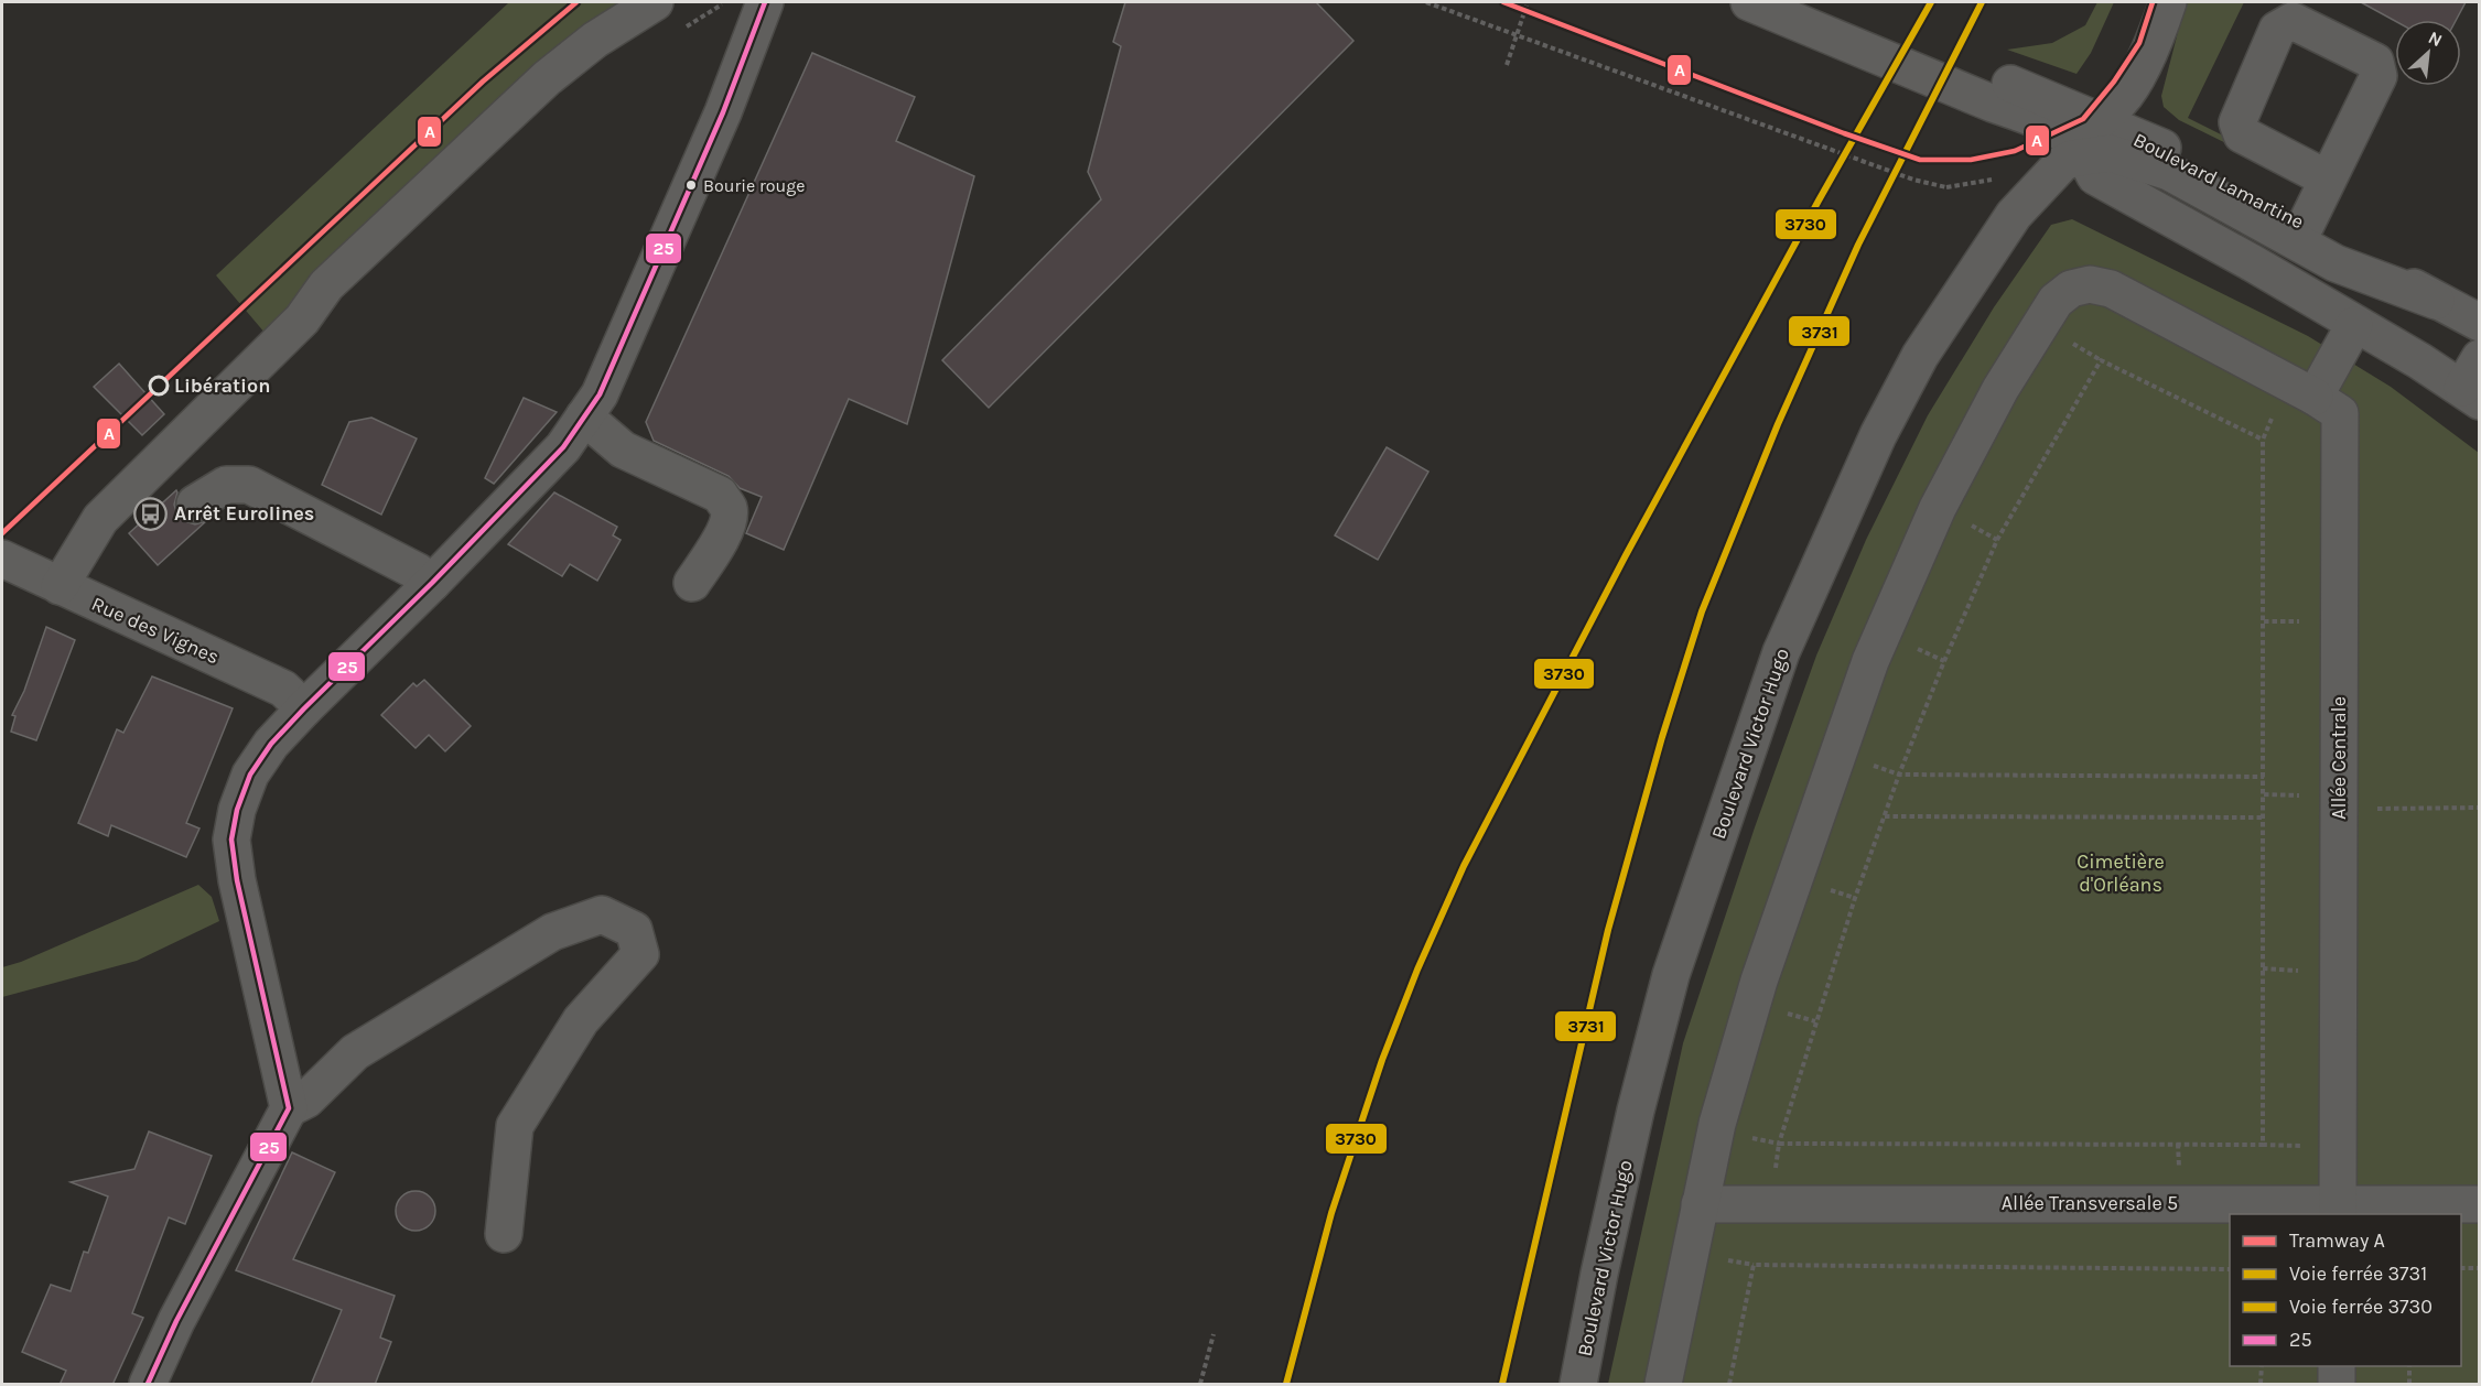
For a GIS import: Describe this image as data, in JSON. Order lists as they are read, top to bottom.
{
  "streets": {
    "street": [
      "Boulevard Lamartine",
      "Rue des Vignes",
      "Boulevard Victor Hugo",
      "Allée Centrale",
      "Allée Transversale 5"
    ]
  },
  "crossings": [
    ["Boulevard Lamartine", "Boulevard Victor Hugo"],
    ["Allée Centrale", "Allée Transversale 5"]
  ],
  "parks": ["Cimetière d'Orléans"],
  "places": {
    "other": ["Bourie rouge", "Libération"],
    "bus stop": ["Arrêt Eurolines"]
  },
  "lines": [
    "tram line A",
    "rail line 3731",
    "rail line 3730",
    "transit line 25"
  ],
  "legend": [
    "Tramway A",
    "Voie ferrée 3731",
    "Voie ferrée 3730",
    "25"
  ],
  "north": "top right"
}
